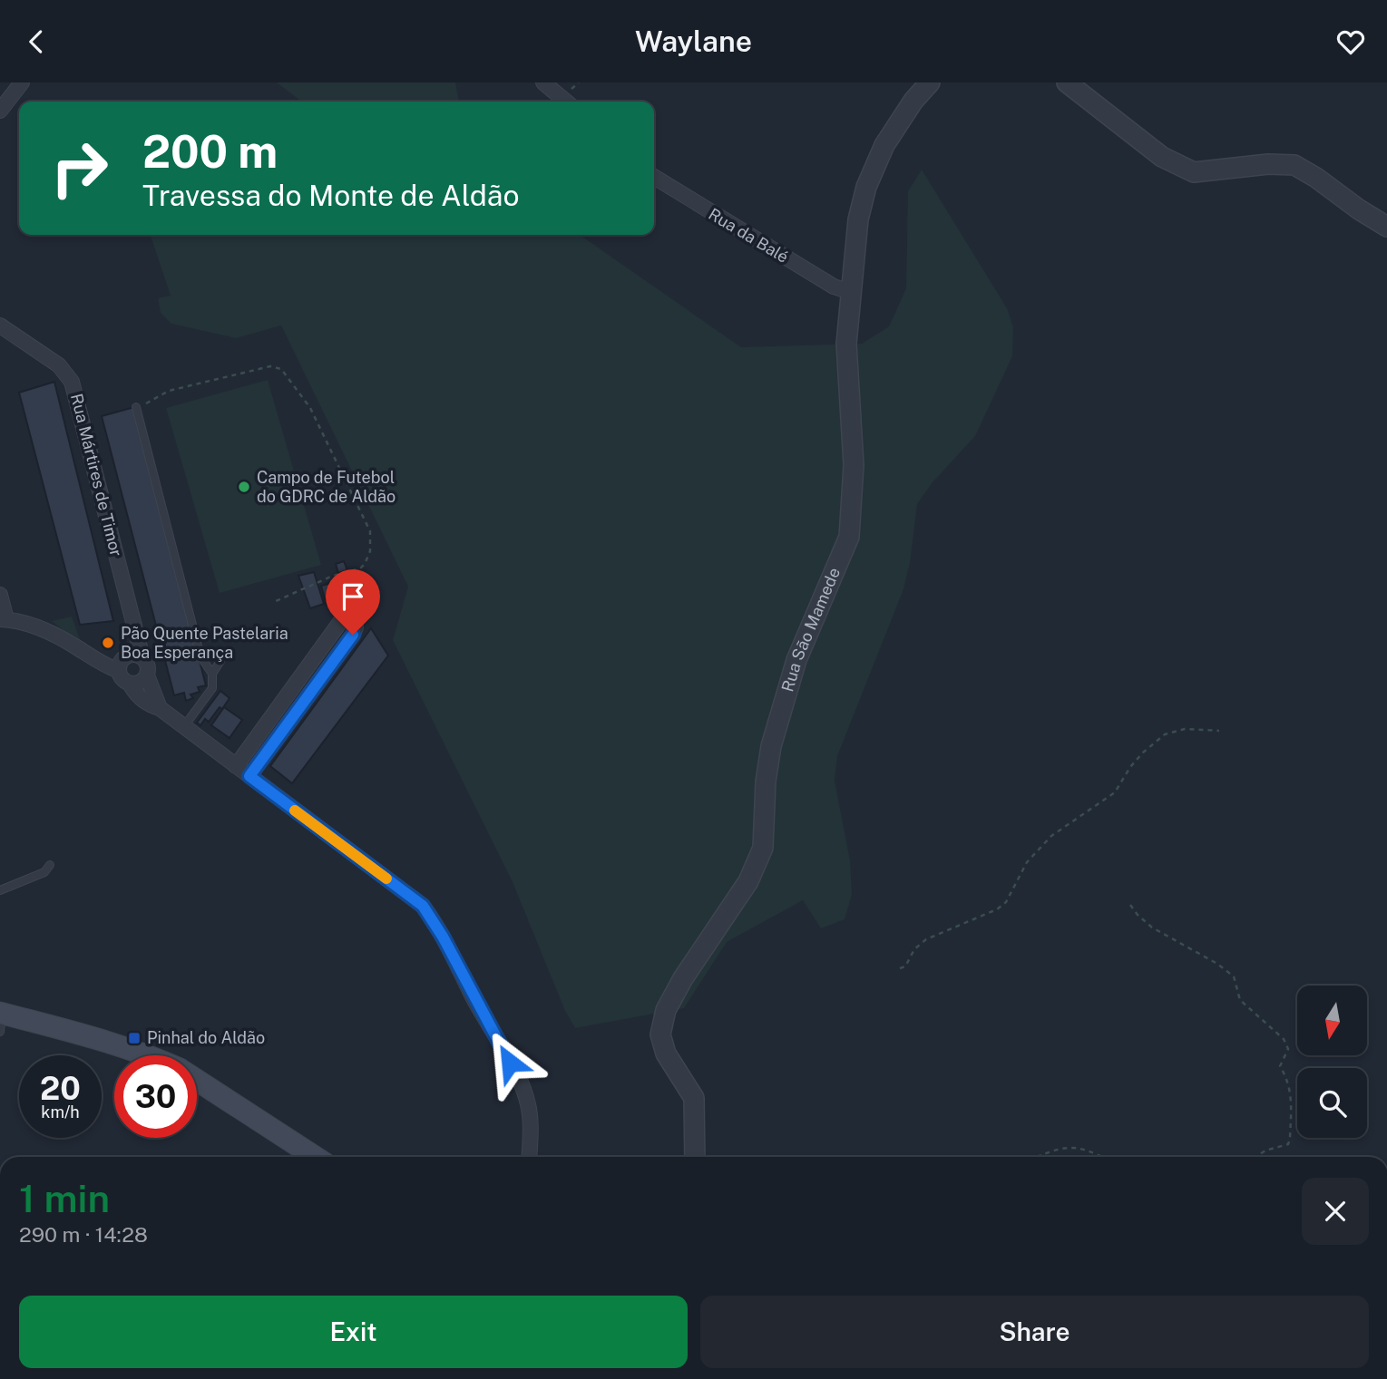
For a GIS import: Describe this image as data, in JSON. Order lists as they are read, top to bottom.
{
  "streets": {
    "street": ["Rua da Balé", "Rua Mártires de Timor", "Rua São Mamede"]
  },
  "crossings": [
    ["Rua da Balé", "Rua São Mamede"]
  ],
  "places": {
    "other": ["Campo de Futebol do GDRC de Aldão", "Pão Quente Pastelaria Boa Esperança"],
    "transit": ["Pinhal do Aldão"]
  },
  "north": "bottom",
  "page": {
    "header": "Waylane",
    "turn": ["200 m", "Travessa do Monte de Aldão"],
    "speed": "20 km/h",
    "limit": "30",
    "heading": ["1 min", "290 m · 14:28"],
    "buttons": ["Exit", "Share"]
  }
}
